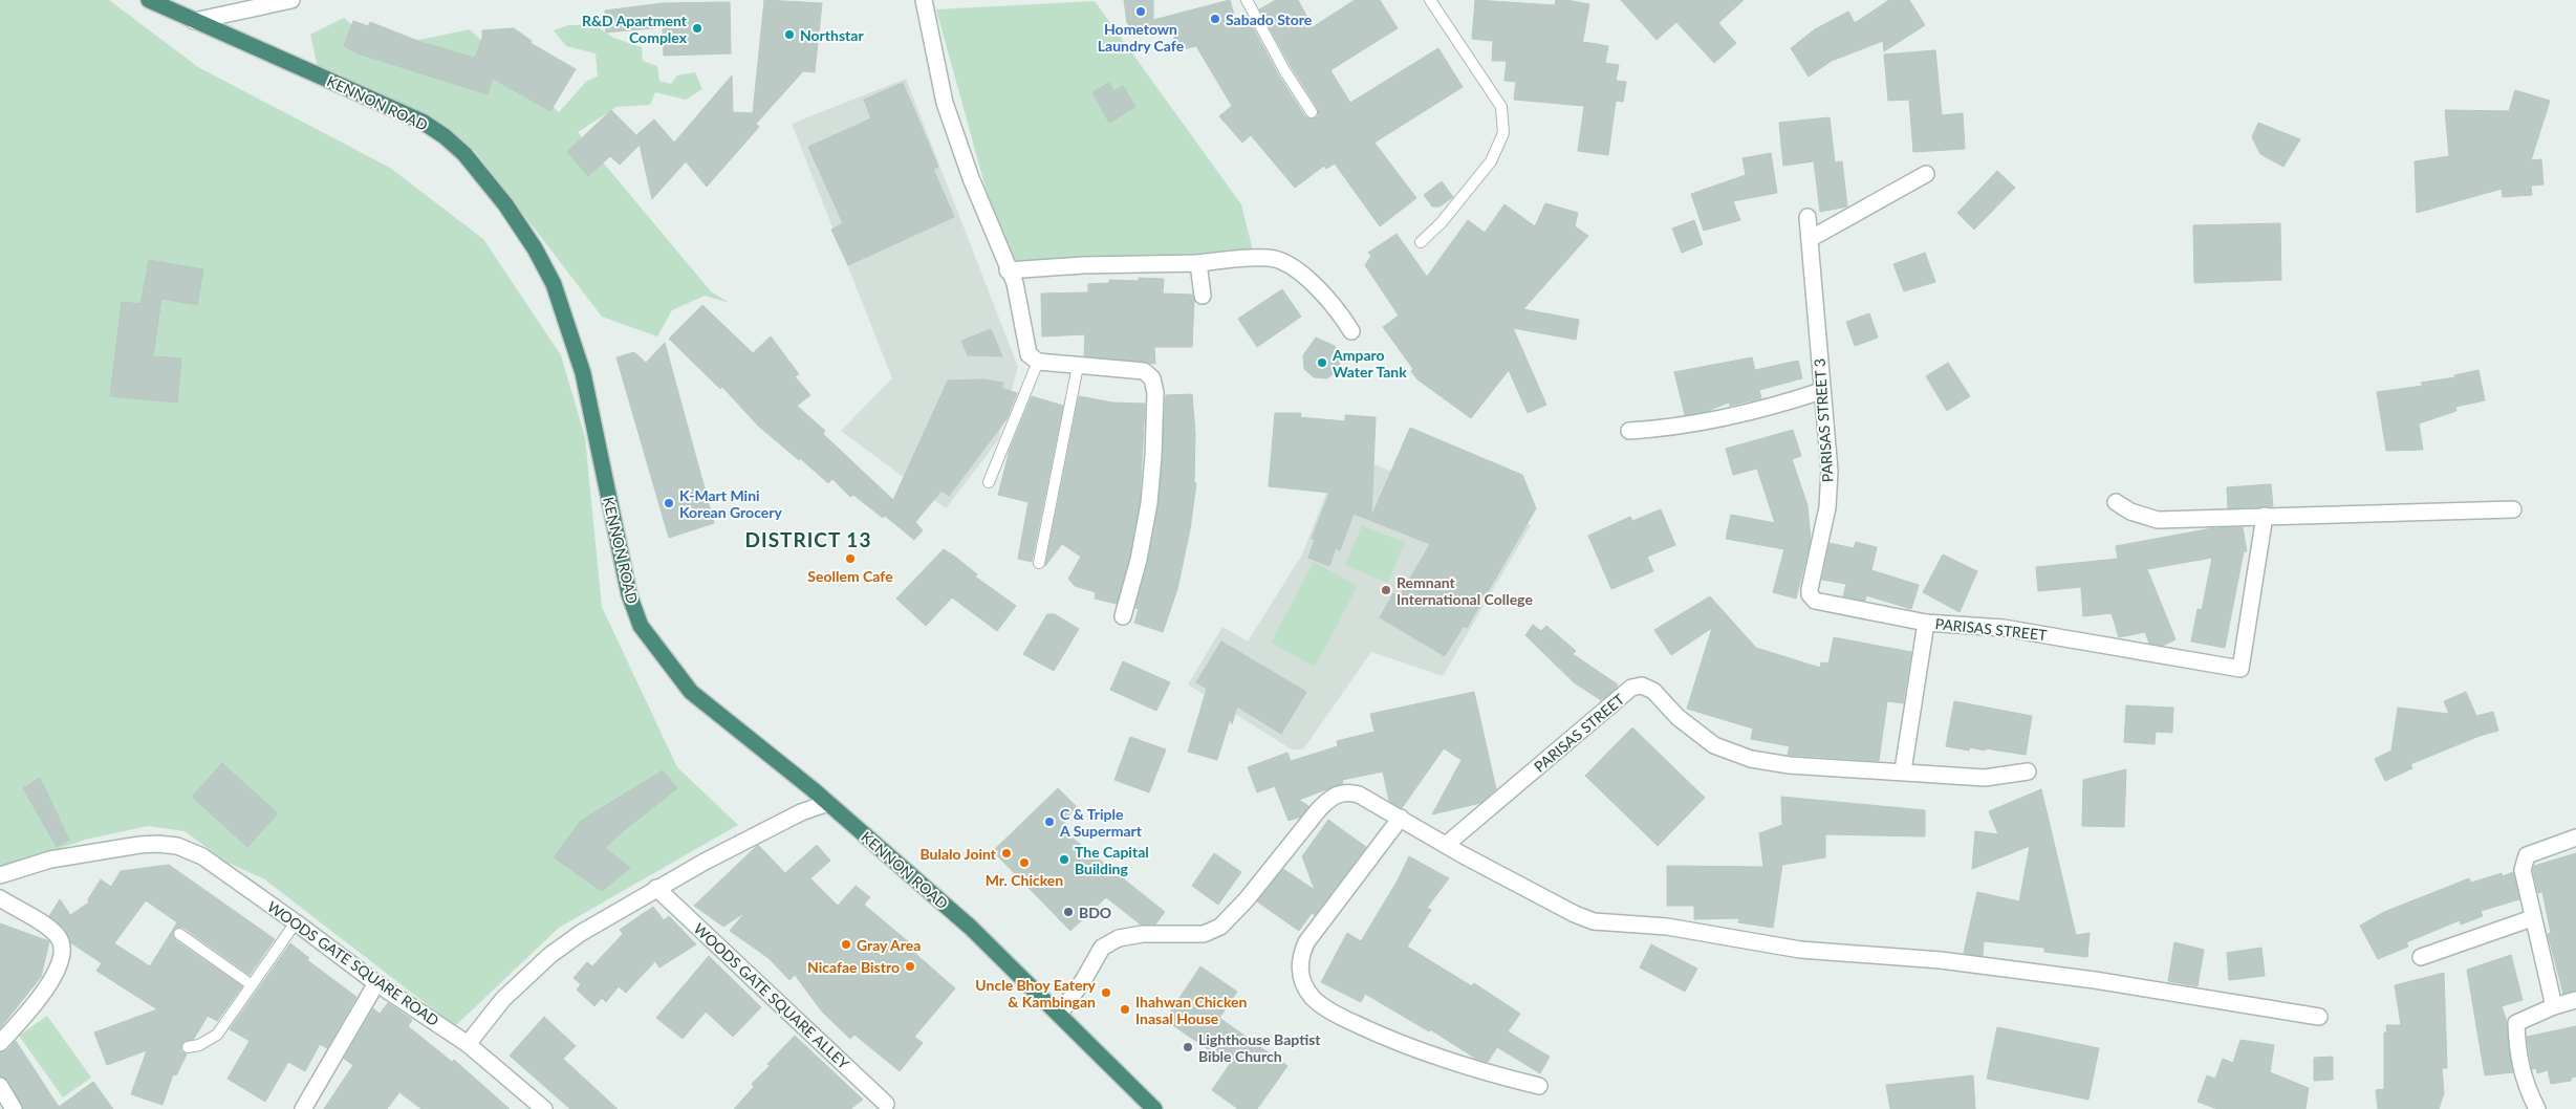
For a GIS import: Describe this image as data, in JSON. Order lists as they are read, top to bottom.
{
  "streets": {
    "highway": ["KENNON ROAD"],
    "street": [
      "PARISAS STREET 3",
      "PARISAS STREET",
      "WOODS GATE SQUARE ROAD",
      "WOODS GATE SQUARE ALLEY"
    ]
  },
  "crossings": [
    ["PARISAS STREET 3", "PARISAS STREET"]
  ],
  "districts": ["DISTRICT 13"],
  "places": [
    "Hometown Laundry Cafe",
    "Sabado Store",
    "R&D Apartment Complex",
    "Northstar",
    "Amparo Water Tank",
    "K-Mart Mini Korean Grocery",
    "Seollem Cafe",
    "Remnant International College",
    "C & Triple A Supermart",
    "Bulalo Joint",
    "The Capital Building",
    "Mr. Chicken",
    "BDO",
    "Gray Area",
    "Nicafae Bistro",
    "Uncle Bhoy Eatery & Kambingan",
    "Ihahwan Chicken Inasal House",
    "Lighthouse Baptist Bible Church"
  ]
}
